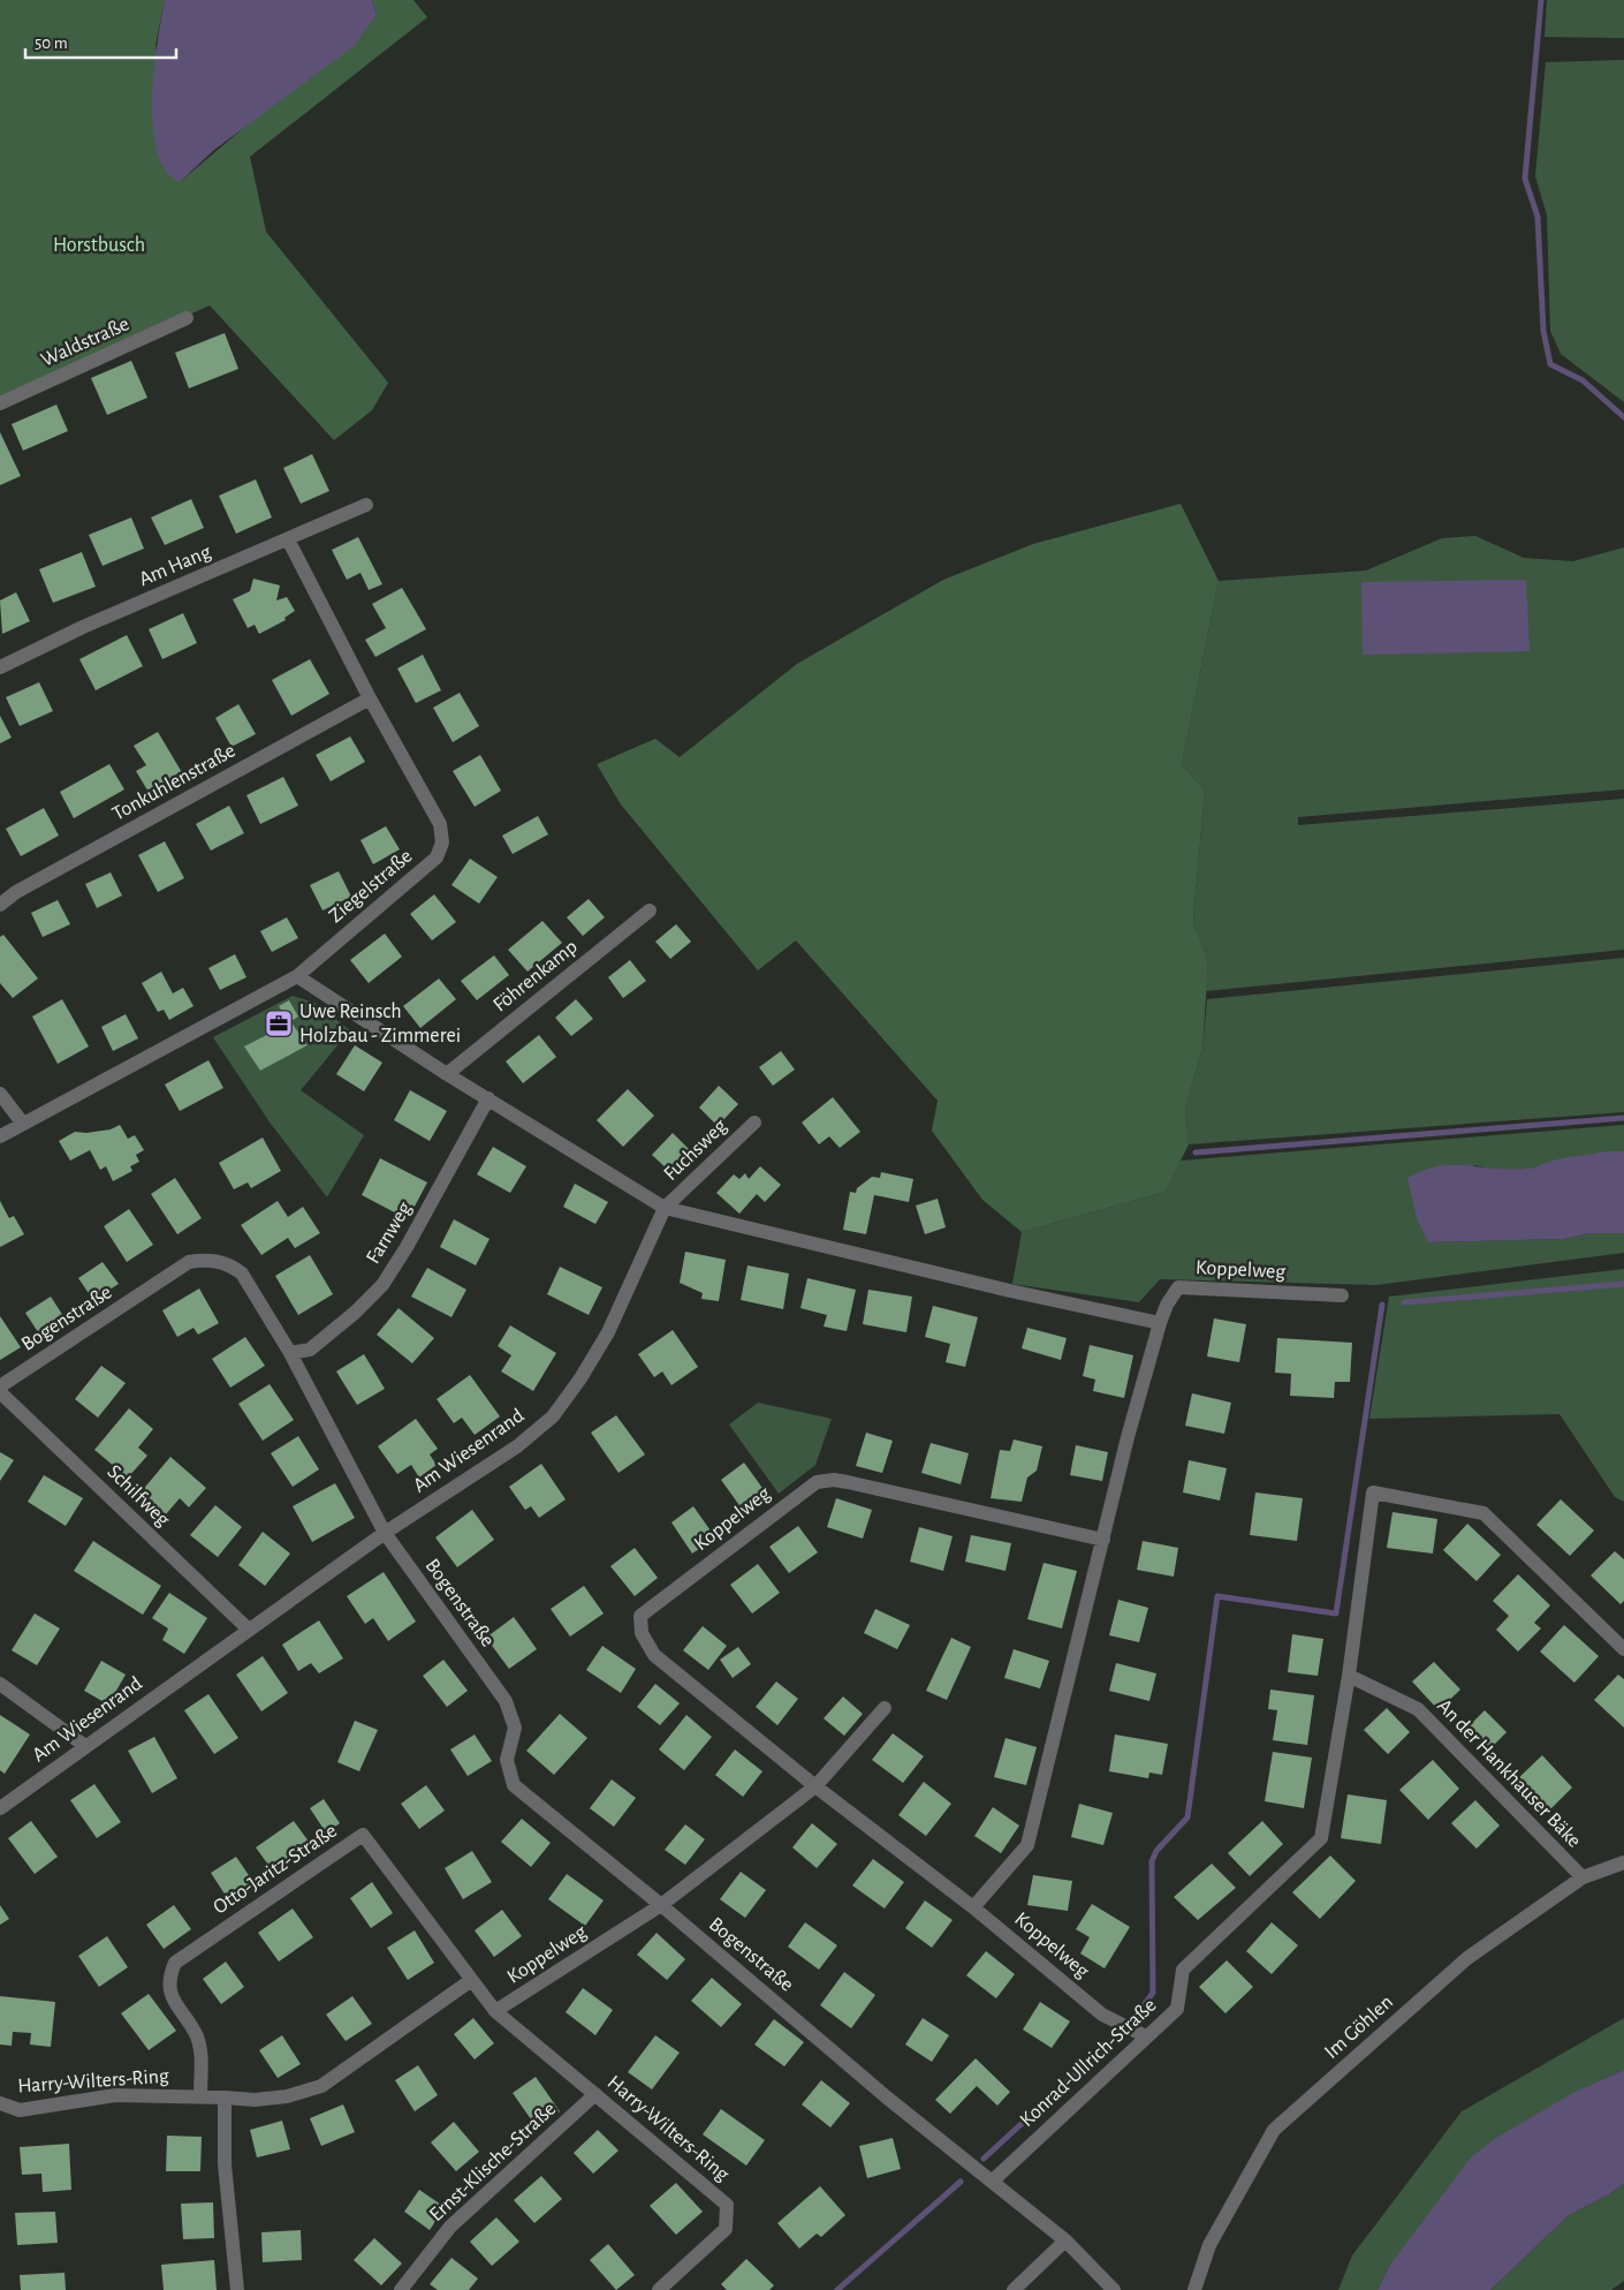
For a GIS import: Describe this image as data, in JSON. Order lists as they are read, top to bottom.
{
  "streets": {
    "street": [
      "Waldstraße",
      "Am Hang",
      "Tonkuhlenstraße",
      "Ziegelstraße",
      "Föhrenkamp",
      "Fuchsweg",
      "Farnweg",
      "Koppelweg",
      "Bogenstraße",
      "Am Wiesenrand",
      "Schilfweg",
      "An der Hankhauser Bäke",
      "Otto-Jaritz-Straße",
      "Im Göhlen",
      "Konrad-Ullrich-Straße",
      "Harry-Wilters-Ring",
      "Ernst-Klische-Straße"
    ]
  },
  "crossings": [
    ["Am Hang", "Ziegelstraße"],
    ["Tonkuhlenstraße", "Ziegelstraße"],
    ["Fuchsweg", "Am Wiesenrand"],
    ["Farnweg", "Bogenstraße"],
    ["Koppelweg", "Bogenstraße"],
    ["Koppelweg", "Otto-Jaritz-Straße"],
    ["Koppelweg", "Konrad-Ullrich-Straße"],
    ["Koppelweg", "Harry-Wilters-Ring"],
    ["Bogenstraße", "Am Wiesenrand"],
    ["Bogenstraße", "Konrad-Ullrich-Straße"],
    ["Am Wiesenrand", "Schilfweg"],
    ["An der Hankhauser Bäke", "Im Göhlen"],
    ["An der Hankhauser Bäke", "Konrad-Ullrich-Straße"],
    ["Otto-Jaritz-Straße", "Harry-Wilters-Ring"],
    ["Harry-Wilters-Ring", "Ernst-Klische-Straße"]
  ],
  "parks": ["Horstbusch"],
  "places": {
    "office": ["Uwe Reinsch Holzbau - Zimmerei"]
  },
  "scale_bar": "50 m"
}
